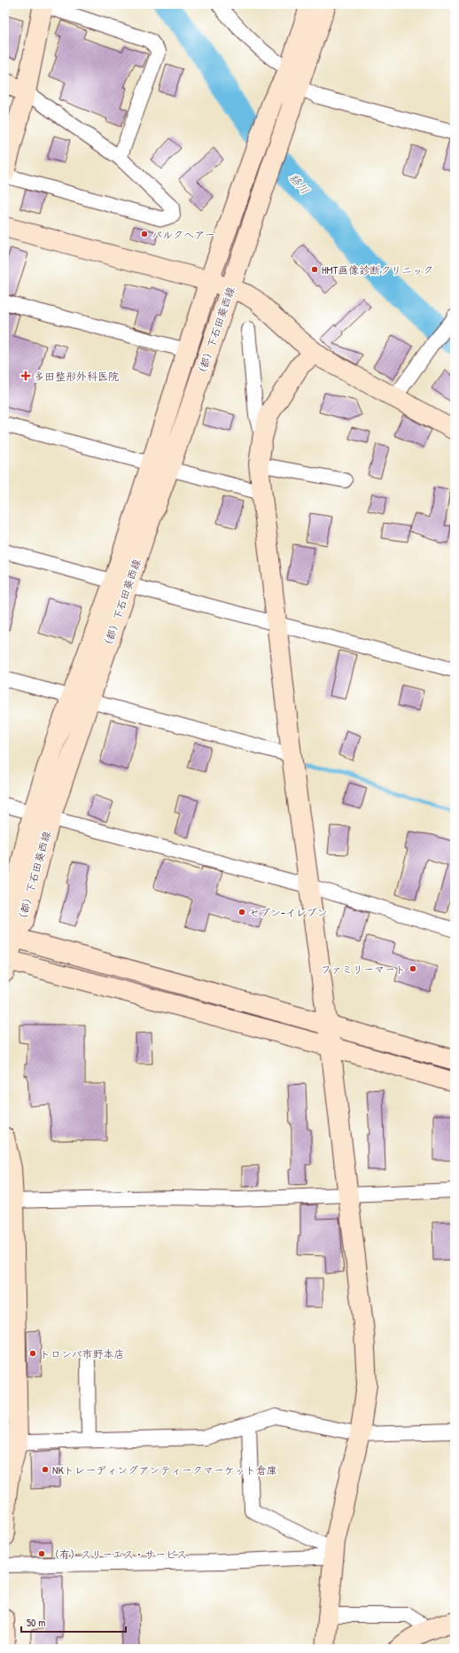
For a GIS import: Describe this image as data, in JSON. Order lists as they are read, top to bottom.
{
  "streets": {
    "street": ["（都）下石田葵西線"]
  },
  "water": ["貉川"],
  "places": {
    "other": [
      "パルクヘアー",
      "HMT画像診断クリニック",
      "セブン-イレブン",
      "ファミリーマート",
      "トロンバ市野本店",
      "NKトレーディングアンティークマーケット倉庫",
      "（有）スリーエス・サービス"
    ],
    "health": ["多田整形外科医院"]
  },
  "scale_bar": "50 m"
}
